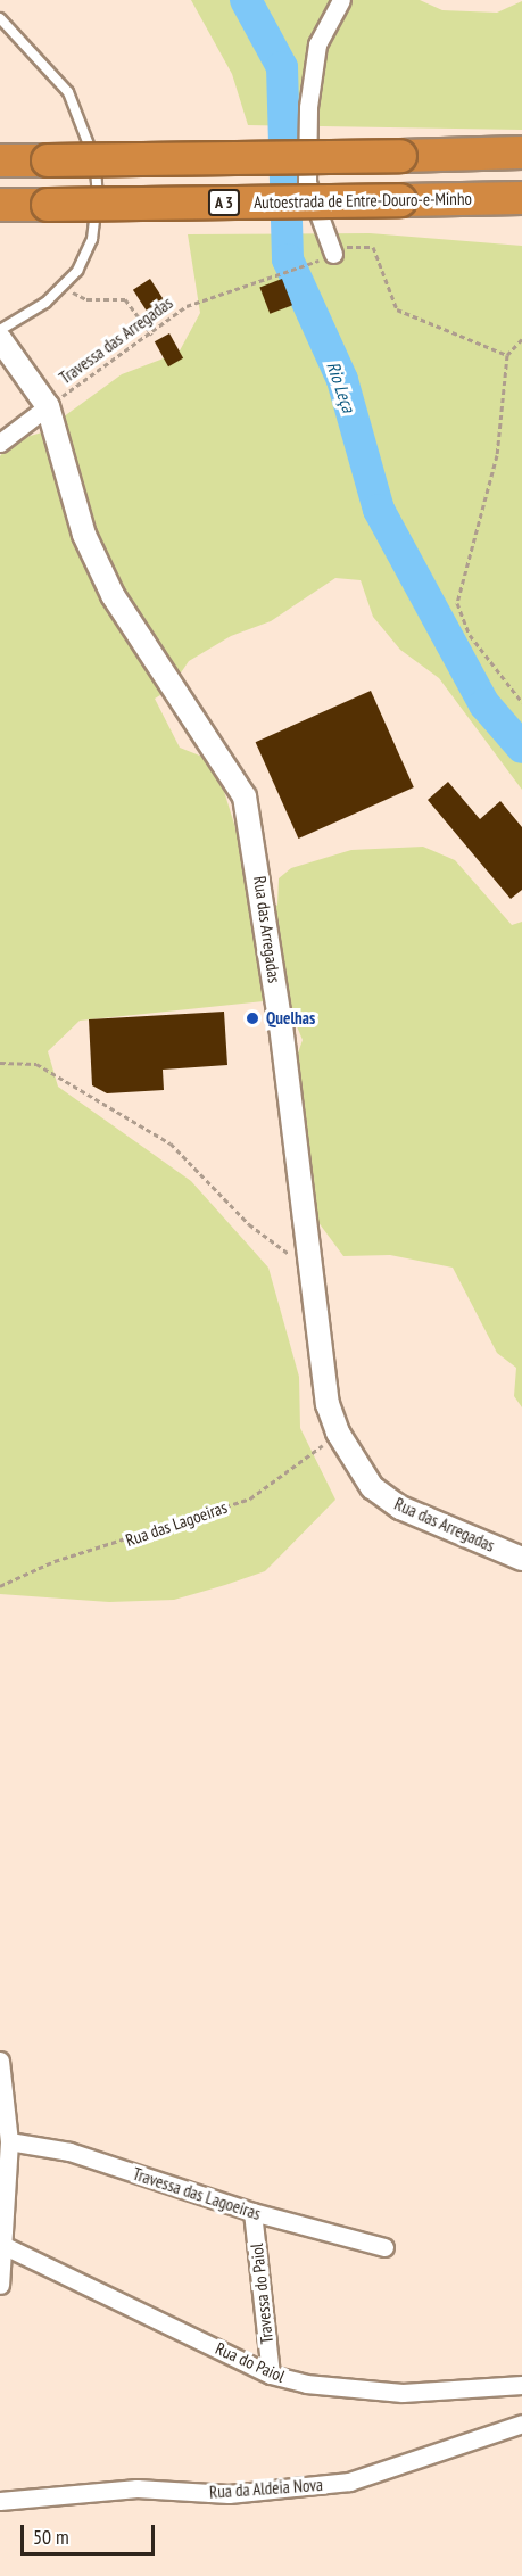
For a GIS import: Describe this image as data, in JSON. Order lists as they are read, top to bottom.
{
  "streets": {
    "highway": ["Autoestrada de Entre-Douro-e-Minho", "A 3"],
    "street": [
      "Rua das Arregadas",
      "Travessa das Lagoeiras",
      "Travessa do Paiol",
      "Rua do Paiol",
      "Rua da Aldeia Nova"
    ],
    "path": ["Travessa das Arregadas", "Rua das Lagoeiras"]
  },
  "crossings": [
    ["Travessa das Arregadas", "Rua das Arregadas"],
    ["Rua das Arregadas", "Rua das Lagoeiras"],
    ["Travessa das Lagoeiras", "Travessa do Paiol"],
    ["Travessa do Paiol", "Rua do Paiol"]
  ],
  "water": ["Rio Leça"],
  "places": ["Quelhas"],
  "scale_bar": "50 m"
}
